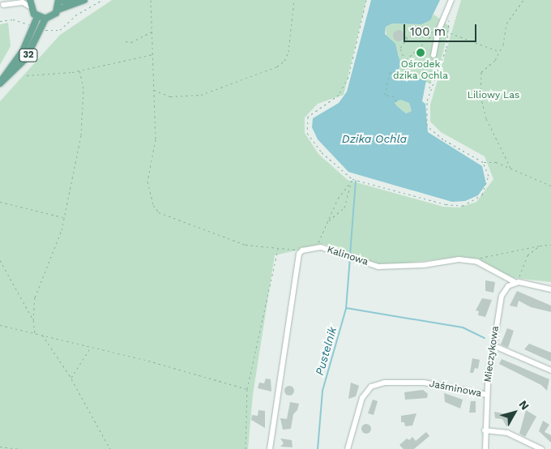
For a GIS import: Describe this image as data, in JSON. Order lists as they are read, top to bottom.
{
  "streets": {
    "main road": ["32"],
    "street": ["Kalinowa", "Mieczykowa", "Jaśminowa"]
  },
  "crossings": [
    ["Kalinowa", "Mieczykowa"],
    ["Mieczykowa", "Jaśminowa"]
  ],
  "water": ["Dzika Ochla", "Pustelnik"],
  "parks": ["Liliowy Las"],
  "places": ["Ośrodek dzika Ochla"],
  "scale_bar": "100 m",
  "north": "top right"
}
